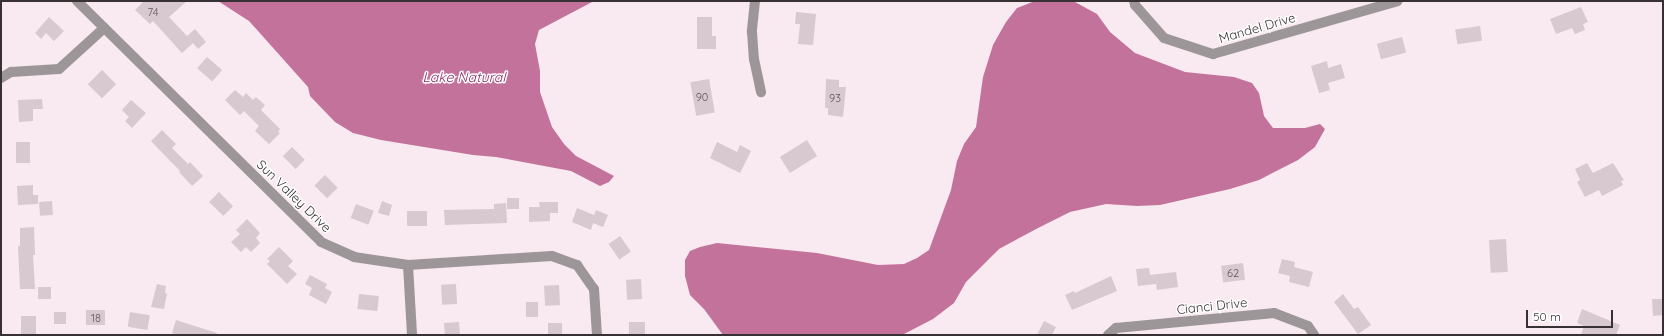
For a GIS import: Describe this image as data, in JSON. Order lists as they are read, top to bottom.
{
  "streets": {
    "street": ["Mandel Drive", "Sun Valley Drive", "Cianci Drive"]
  },
  "water": ["Lake Natural"],
  "house_numbers": [
    "74",
    "90",
    "93",
    "62",
    "18"
  ],
  "scale_bar": "50 m"
}
